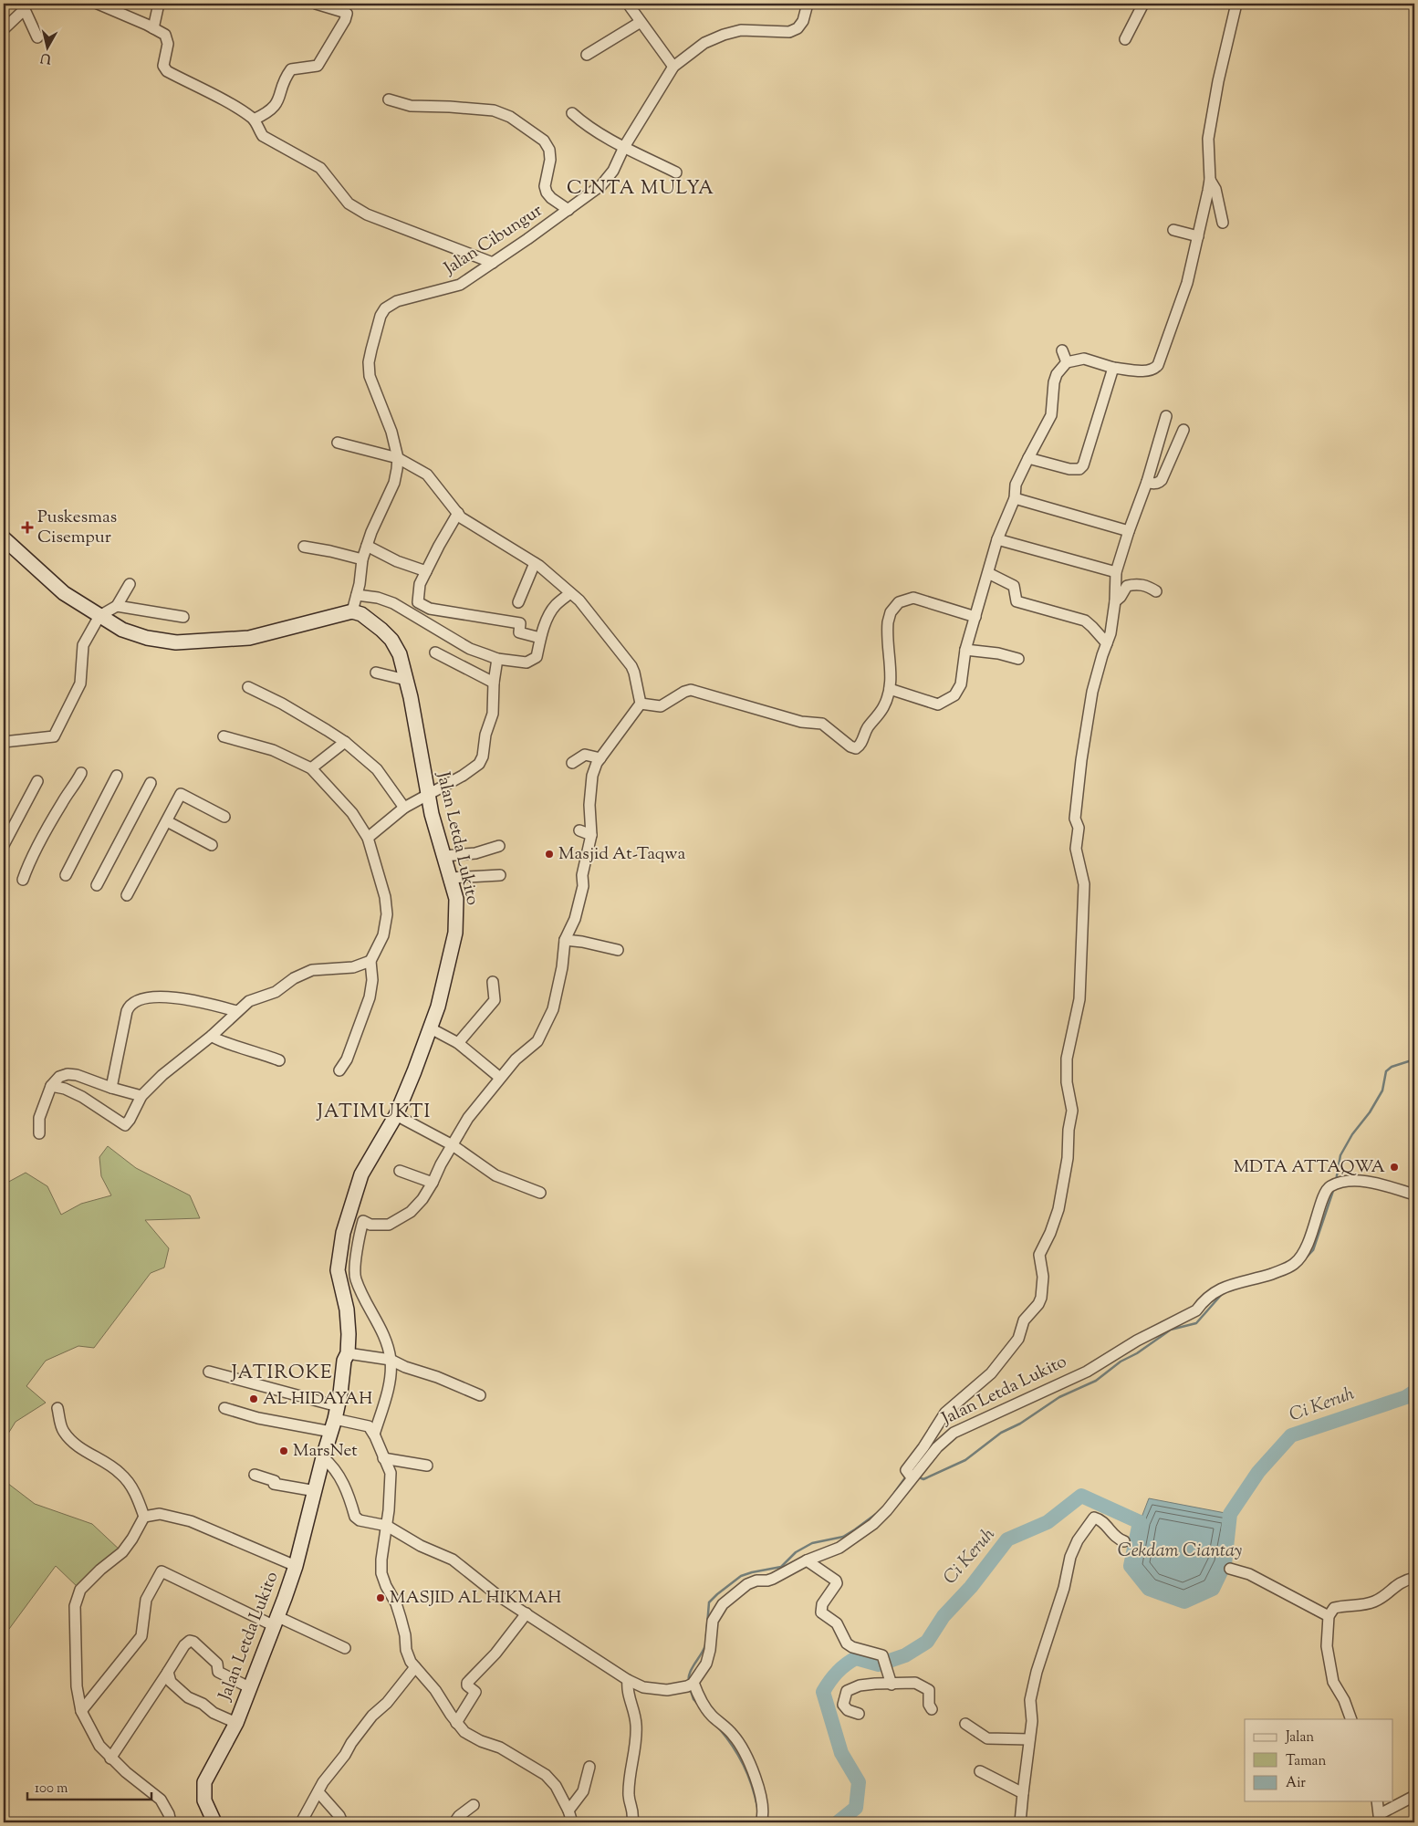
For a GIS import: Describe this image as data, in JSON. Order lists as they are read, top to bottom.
{
  "streets": {
    "street": ["Jalan Cibungur", "Jalan Letda Lukito"]
  },
  "crossings": [
    ["Jalan Cibungur", "Jalan Letda Lukito"]
  ],
  "districts": ["CINTA MULYA", "JATIMUKTI", "JATIROKE"],
  "water": ["Ci Keruh", "Cekdam Ciantay"],
  "places": {
    "health": ["Puskesmas Cisempur"],
    "other": [
      "Masjid At-Taqwa",
      "MDTA ATTAQWA",
      "AL HIDAYAH",
      "MarsNet",
      "MASJID AL HIKMAH"
    ]
  },
  "legend": ["Jalan", "Taman", "Air"],
  "scale_bar": "100 m",
  "north": "bottom"
}
